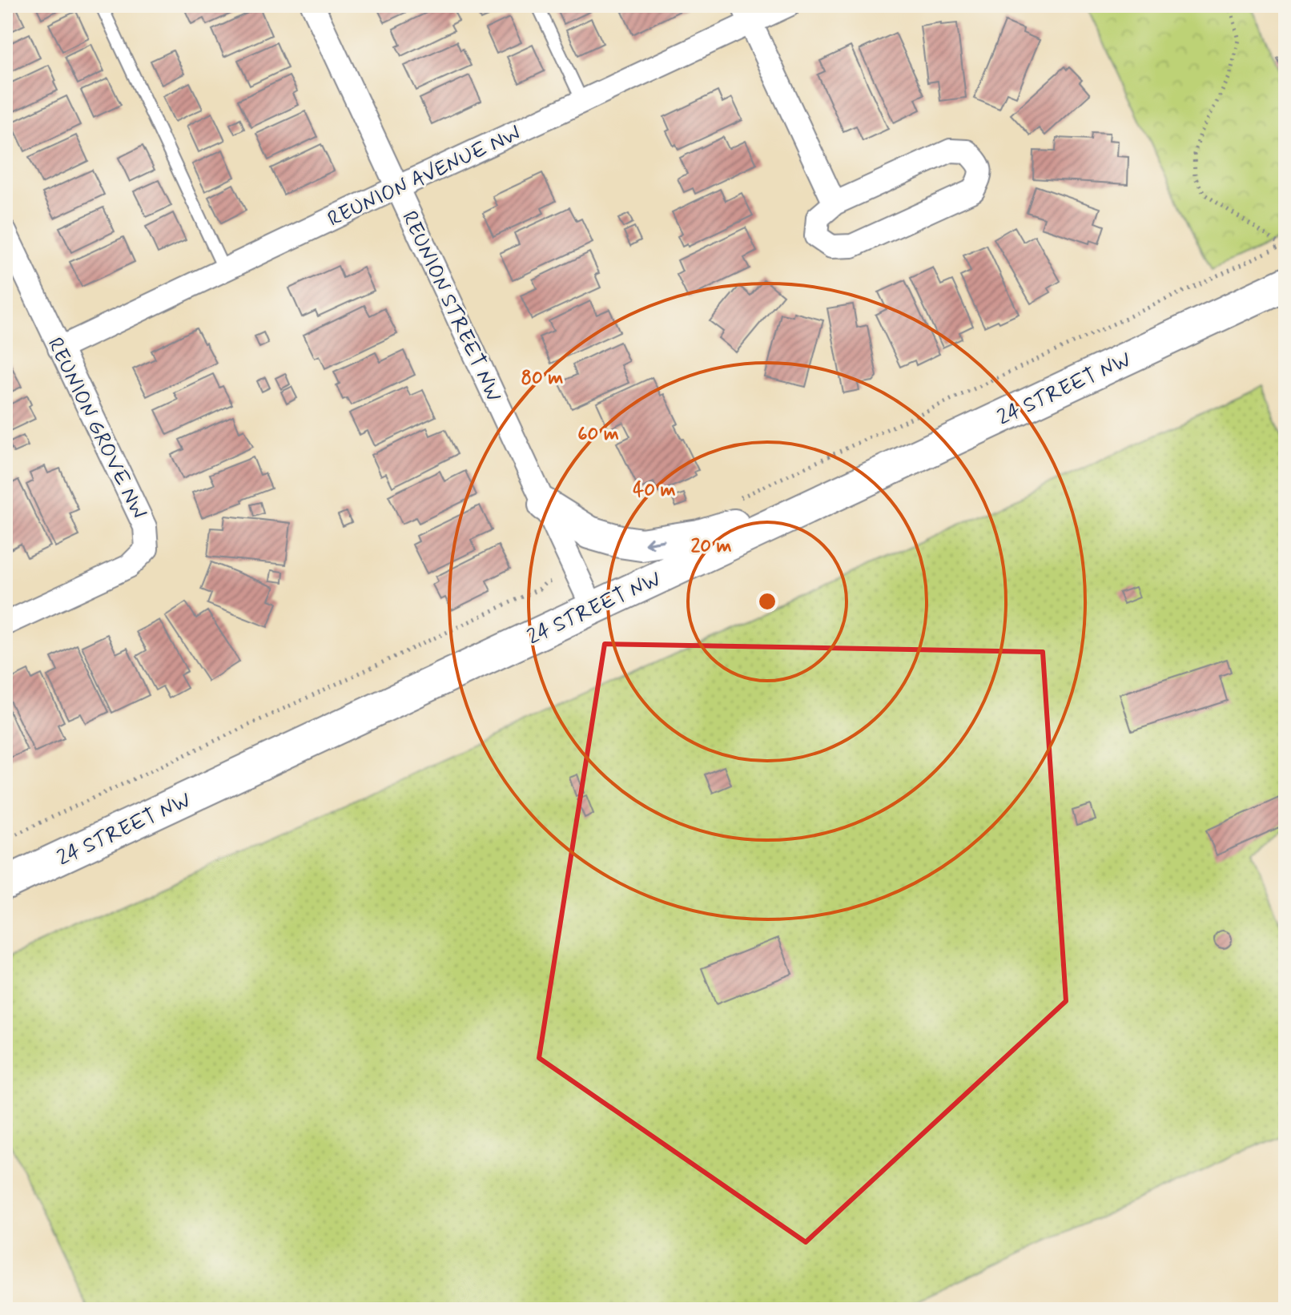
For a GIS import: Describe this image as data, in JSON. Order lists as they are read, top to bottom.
{
  "streets": {
    "street": [
      "REUNION AVENUE NW",
      "REUNION STREET NW",
      "24 STREET NW",
      "REUNION GROVE NW"
    ]
  },
  "crossings": [
    ["REUNION AVENUE NW", "REUNION STREET NW"],
    ["REUNION AVENUE NW", "REUNION GROVE NW"],
    ["REUNION STREET NW", "24 STREET NW"]
  ],
  "rings": [
    "80 m",
    "60 m",
    "40 m",
    "20 m"
  ]
}
